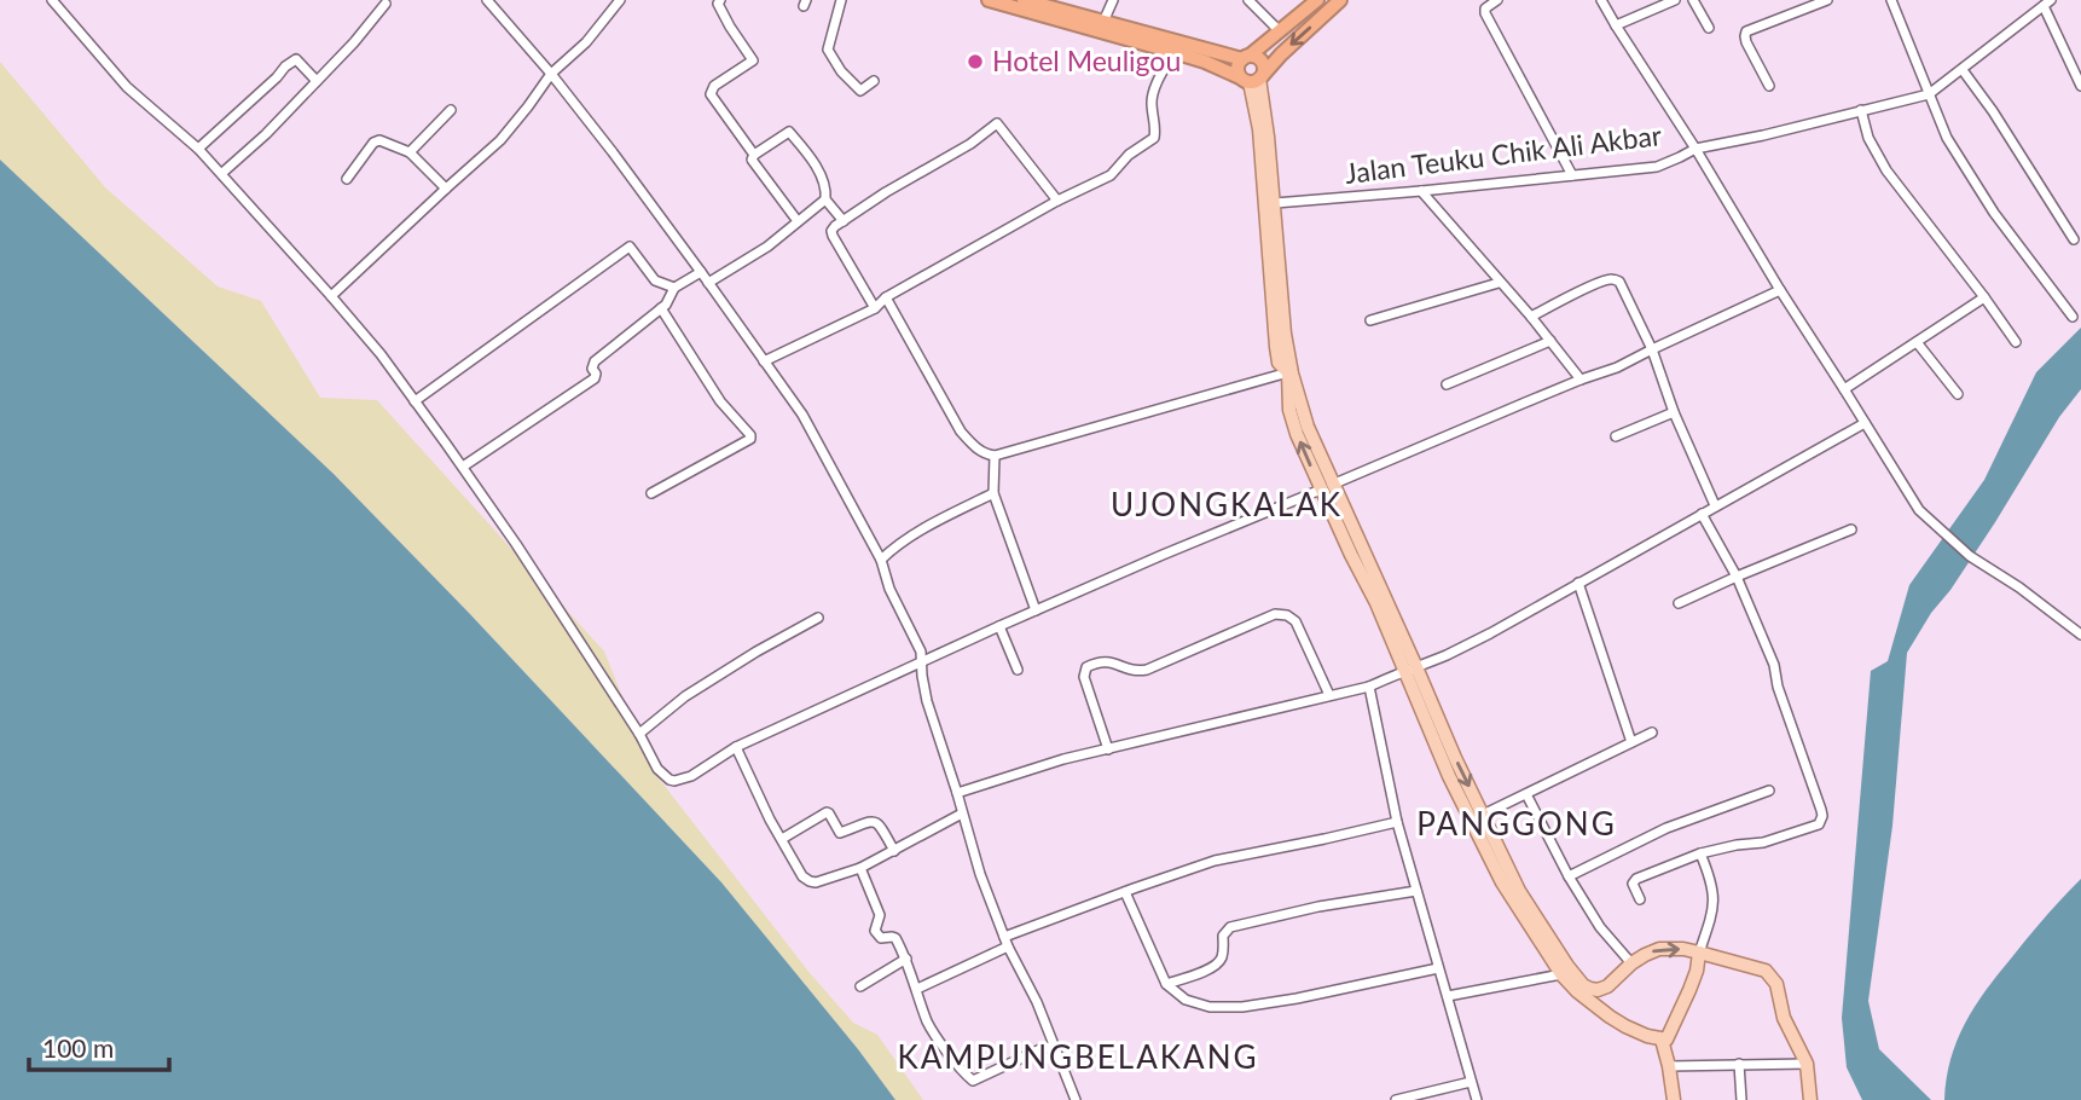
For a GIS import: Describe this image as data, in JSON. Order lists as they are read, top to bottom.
{
  "streets": {
    "street": ["Jalan Teuku Chik Ali Akbar"]
  },
  "districts": ["UJONGKALAK", "PANGGONG", "KAMPUNGBELAKANG"],
  "places": ["Hotel Meuligou"],
  "scale_bar": "100 m"
}
